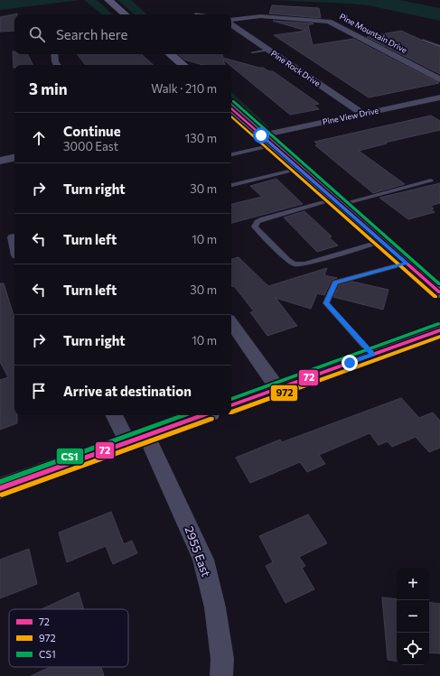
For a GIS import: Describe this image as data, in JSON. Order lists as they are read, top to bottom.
{
  "streets": {
    "street": [
      "Pine Mountain Drive",
      "Pine Rock Drive",
      "Pine View Drive",
      "2955 East"
    ]
  },
  "crossings": [
    ["Pine Rock Drive", "Pine View Drive"]
  ],
  "lines": ["transit line CS1", "transit line 72", "transit line 972"],
  "legend": ["72", "972", "CS1"],
  "page": {
    "search": "Search here",
    "heading": ["3 min", "Walk · 210 m"],
    "list": [
      ["Continue", "3000 East", "130 m"],
      ["Turn right", "30 m"],
      ["Turn left", "10 m"],
      ["Turn left", "30 m"],
      ["Turn right", "10 m"],
      "Arrive at destination"
    ],
    "map_buttons": ["+", "−"]
  }
}
